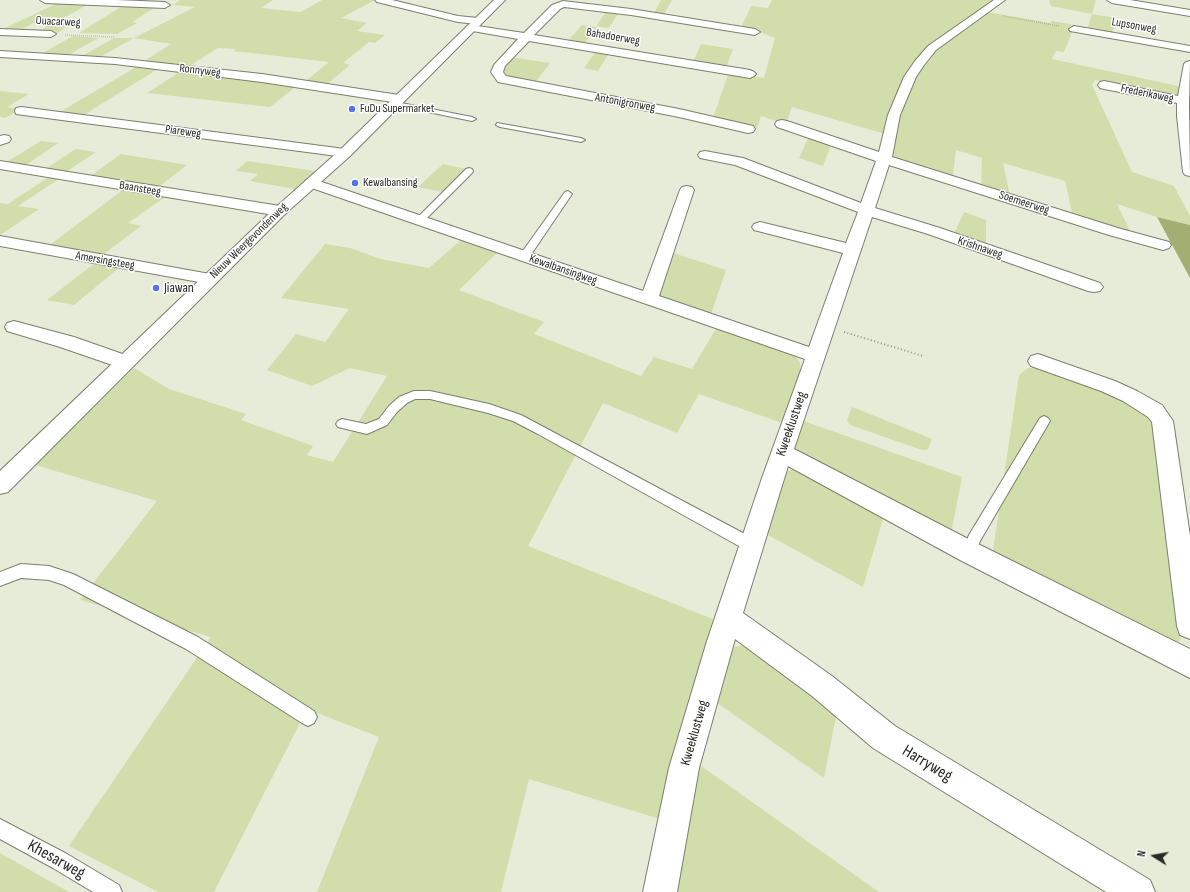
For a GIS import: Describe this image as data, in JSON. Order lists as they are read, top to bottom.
{
  "streets": {
    "street": [
      "Ouacarweg",
      "Lupsonweg",
      "Bahadoerweg",
      "Ronnyweg",
      "Frederikaweg",
      "Antonigronweg",
      "Piareweg",
      "Baansteeg",
      "Soemeerweg",
      "Nieuw Weergevondenweg",
      "Krishnaweg",
      "Amersingsteeg",
      "Kewalbansingweg",
      "Kweeklustweg",
      "Harryweg"
    ],
    "lane": ["Khesarweg"]
  },
  "crossings": [
    ["Bahadoerweg", "Antonigronweg"],
    ["Bahadoerweg", "Nieuw Weergevondenweg"],
    ["Ronnyweg", "Nieuw Weergevondenweg"],
    ["Piareweg", "Nieuw Weergevondenweg"],
    ["Baansteeg", "Nieuw Weergevondenweg"],
    ["Soemeerweg", "Kweeklustweg"],
    ["Nieuw Weergevondenweg", "Amersingsteeg"],
    ["Nieuw Weergevondenweg", "Kewalbansingweg"],
    ["Krishnaweg", "Kweeklustweg"],
    ["Kewalbansingweg", "Kweeklustweg"],
    ["Kweeklustweg", "Harryweg"]
  ],
  "places": ["FuDu Supermarket", "Kewalbansing", "Jiawan"],
  "north": "left"
}
